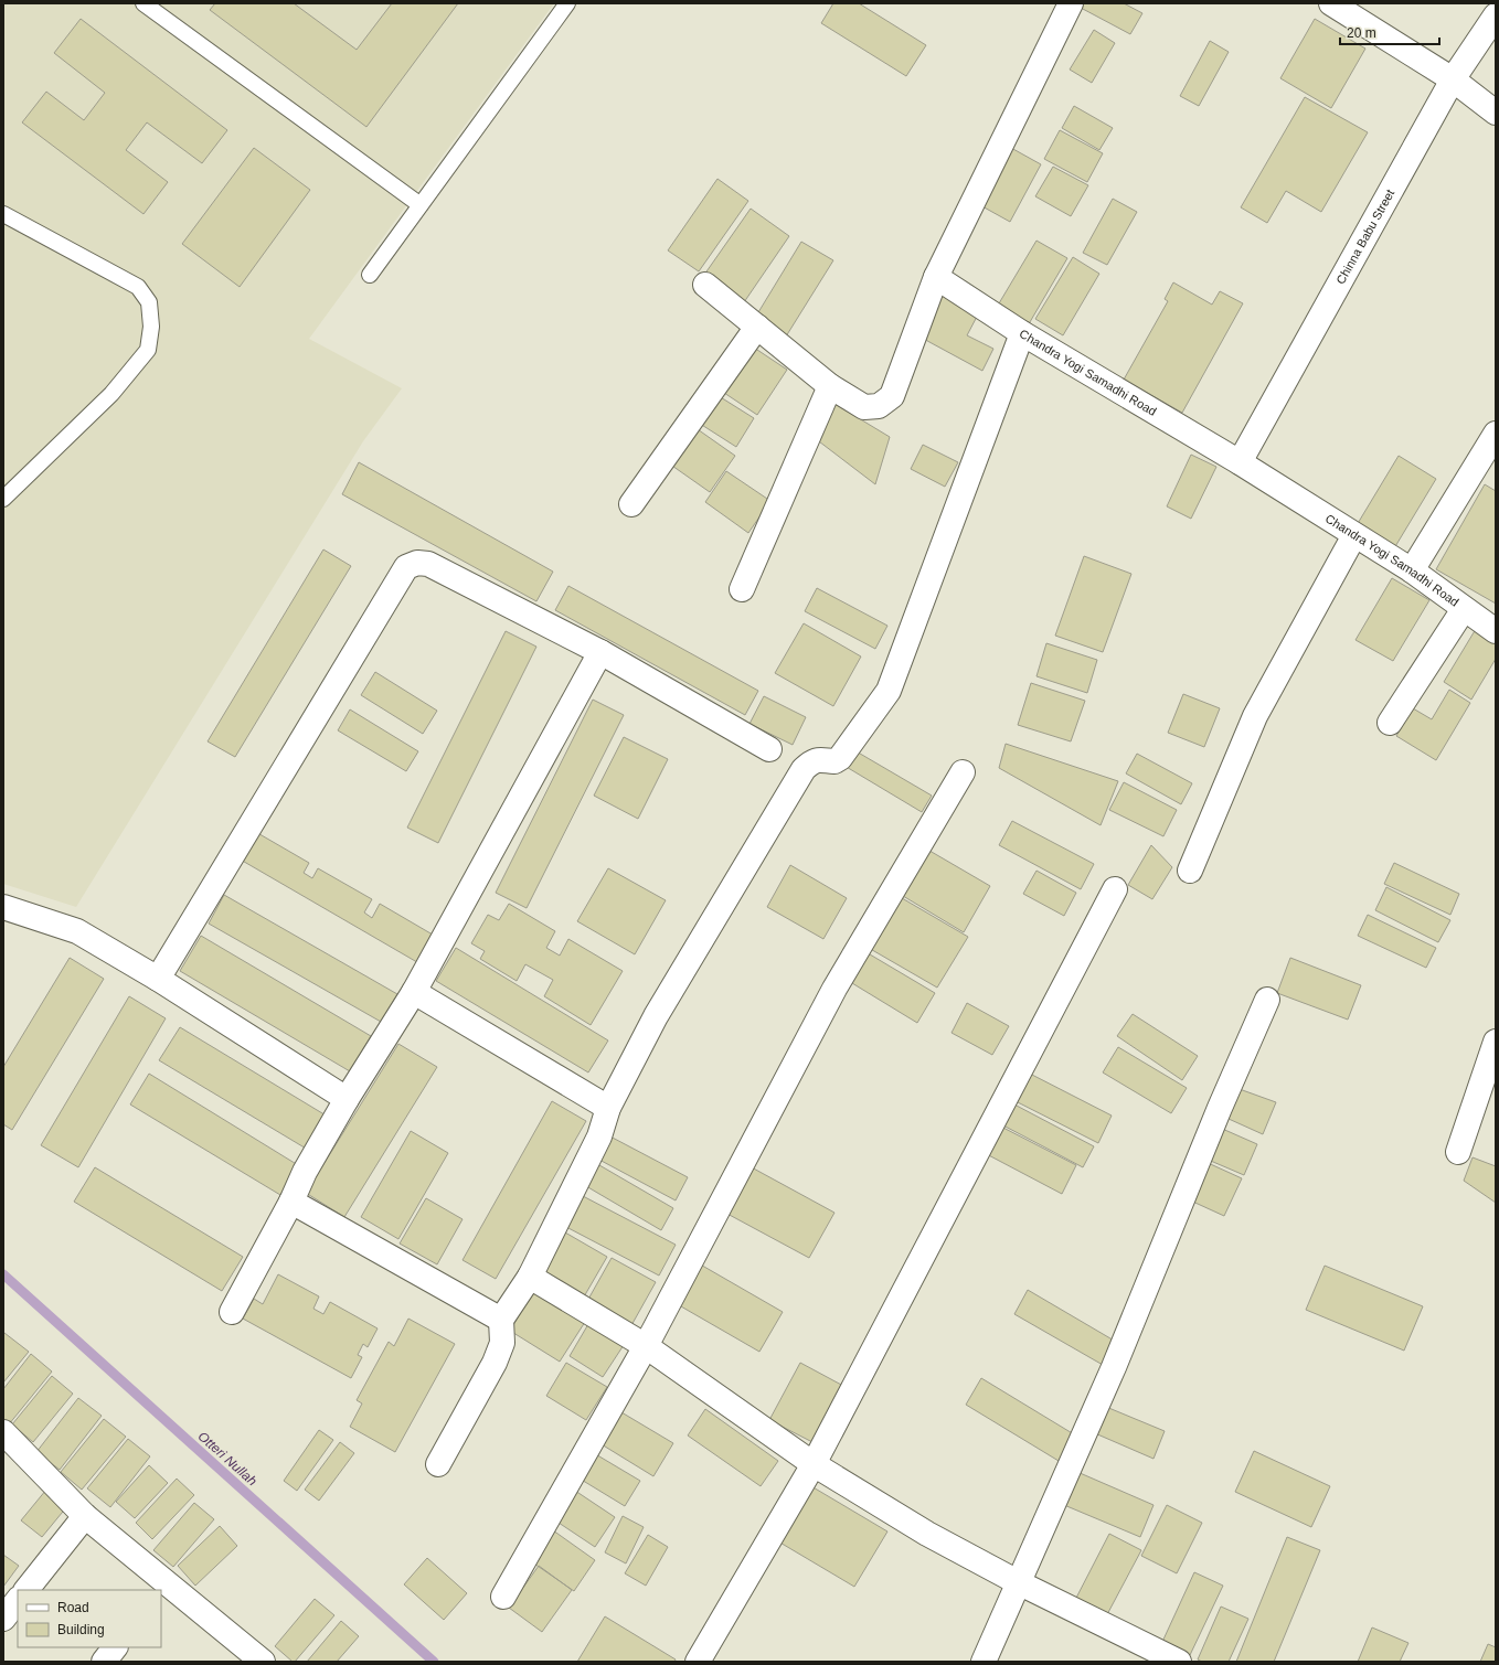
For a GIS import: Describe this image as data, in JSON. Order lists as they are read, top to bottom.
{
  "streets": {
    "street": ["Chinna Babu Street", "Chandra Yogi Samadhi Road"]
  },
  "crossings": [
    ["Chinna Babu Street", "Chandra Yogi Samadhi Road"]
  ],
  "water": ["Otteri Nullah"],
  "legend": ["Road", "Building"],
  "scale_bar": "20 m"
}
